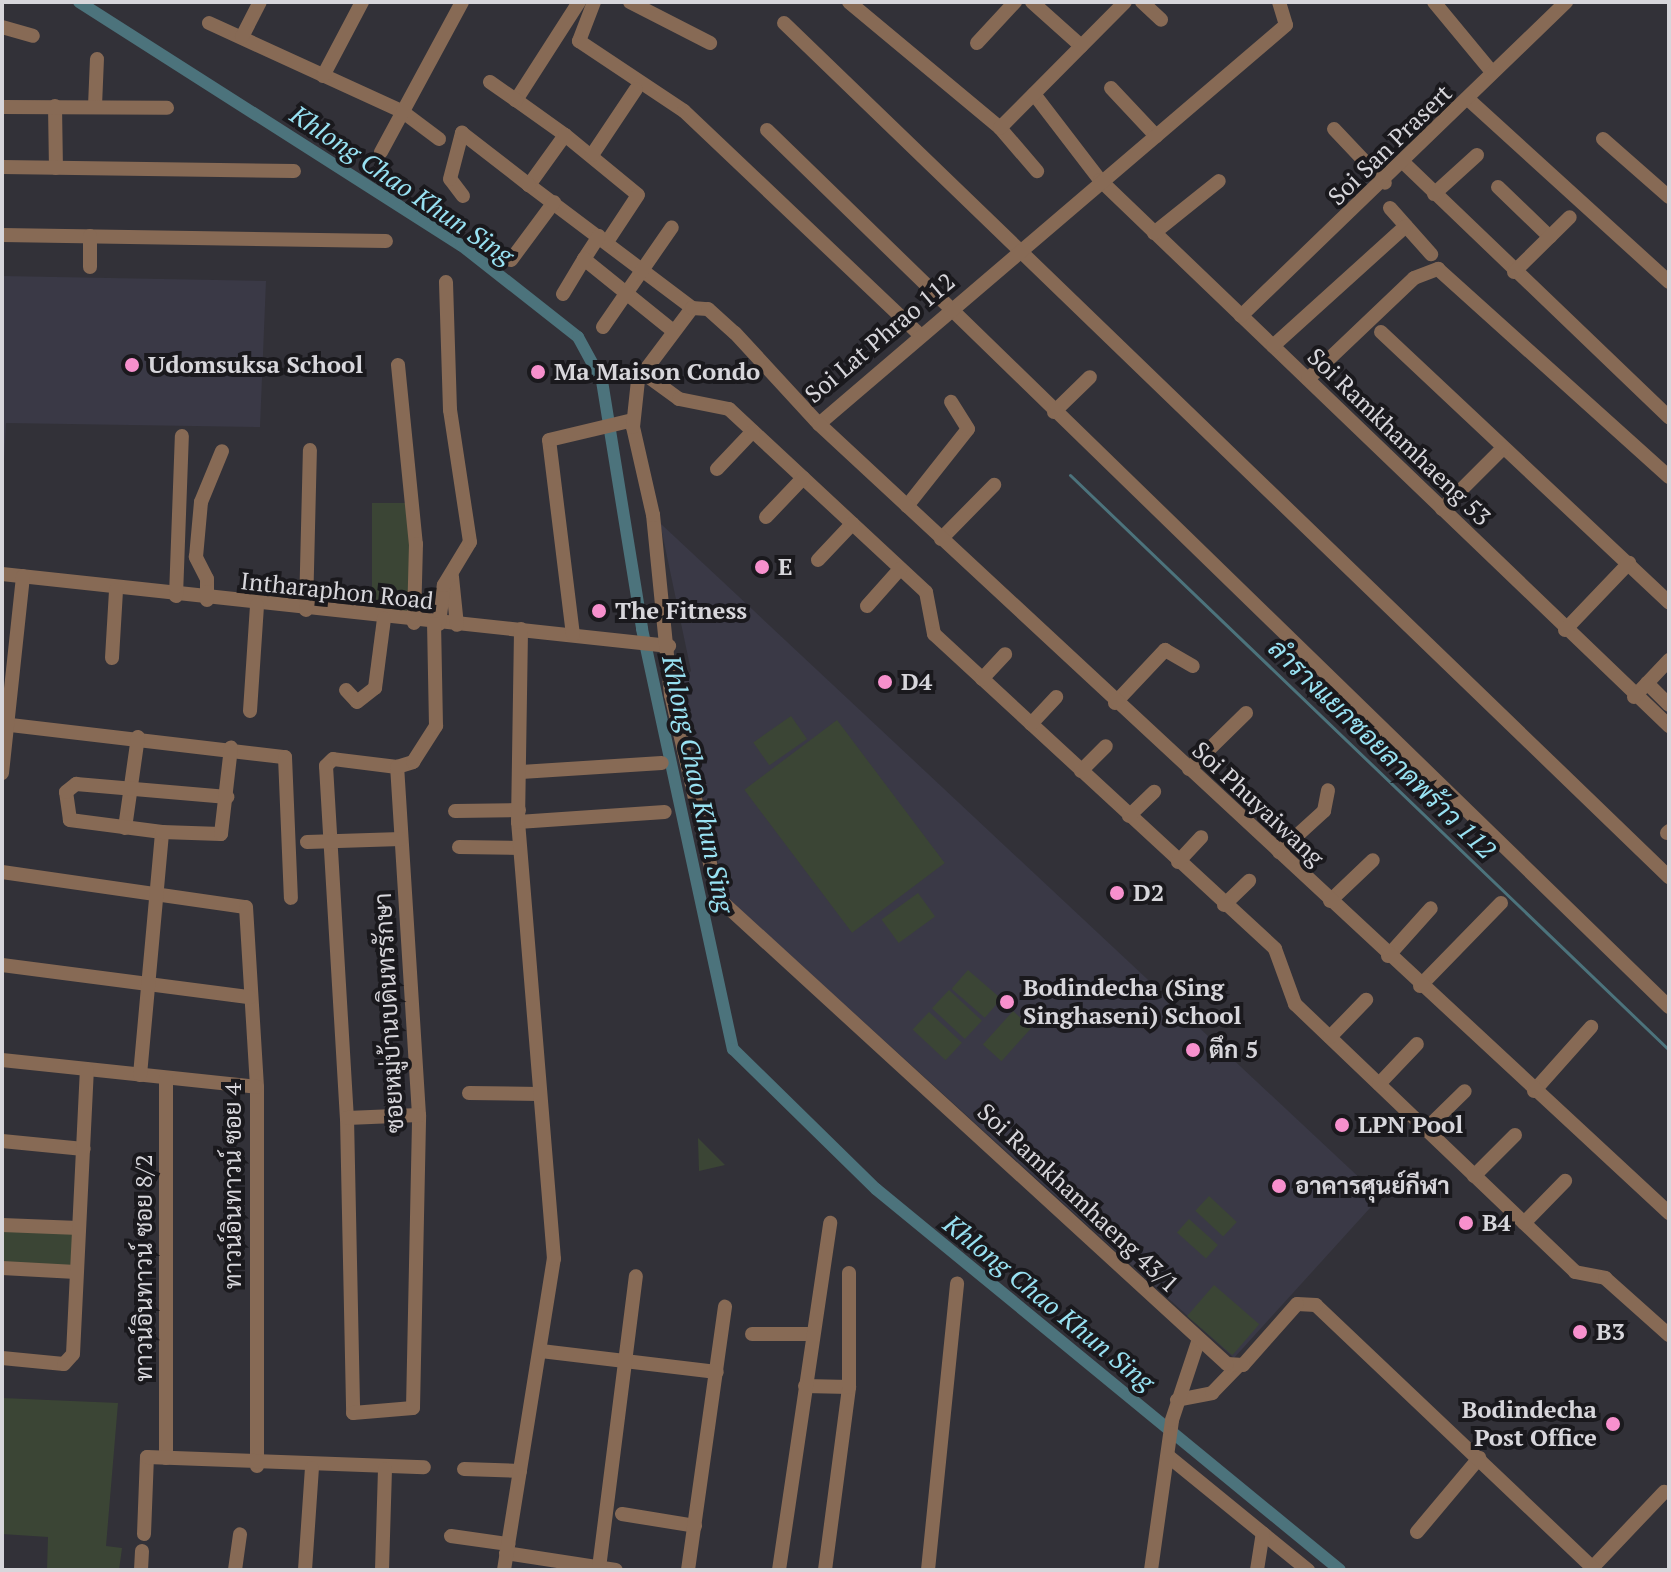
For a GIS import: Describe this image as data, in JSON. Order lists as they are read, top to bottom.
{
  "streets": {
    "street": [
      "Soi San Prasert",
      "Soi Lat Phrao 112",
      "Soi Ramkhamhaeng 53",
      "Intharaphon Road",
      "Soi Phuyaiwang",
      "ซอยหมู่บ้านบดินทรรักษา",
      "ทาวน์อินทาวน์ ซอย 4",
      "Soi Ramkhamhaeng 43/1",
      "ทาวน์อินทาวน์ ซอย 8/2"
    ]
  },
  "crossings": [
    ["Soi San Prasert", "Soi Ramkhamhaeng 53"],
    ["Soi Lat Phrao 112", "Soi Ramkhamhaeng 53"],
    ["Soi Lat Phrao 112", "Soi Phuyaiwang"],
    ["Intharaphon Road", "Soi Ramkhamhaeng 43/1"]
  ],
  "water": ["Khlong Chao Khun Sing", "ลำรางแยกซอยลาดพร้าว 112"],
  "places": [
    "Udomsuksa School",
    "Ma Maison Condo",
    "E",
    "The Fitness",
    "D4",
    "D2",
    "Bodindecha (Sing Singhaseni) School",
    "ตึก 5",
    "LPN Pool",
    "อาคารศุนย์กีฬา",
    "B4",
    "B3",
    "Bodindecha Post Office"
  ]
}
